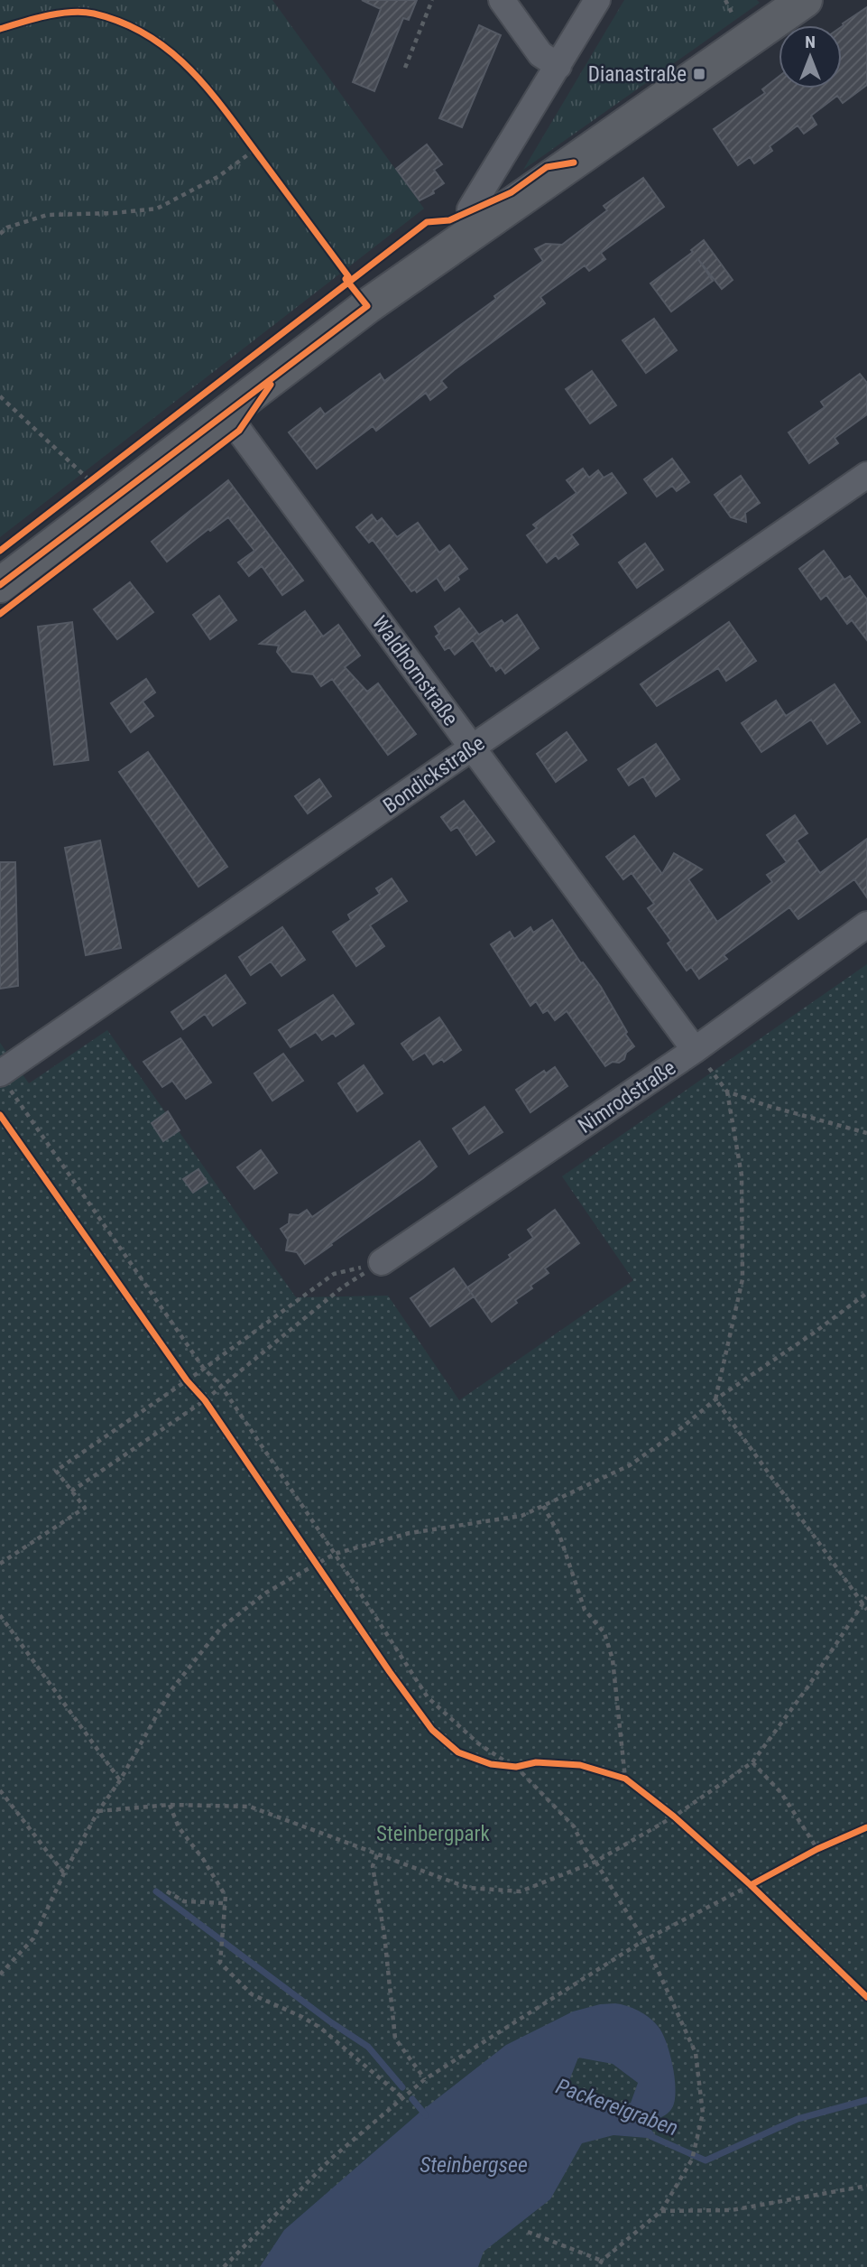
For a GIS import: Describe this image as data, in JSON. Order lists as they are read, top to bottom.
{
  "streets": {
    "street": ["Waldhornstraße", "Bondickstraße", "Nimrodstraße"]
  },
  "crossings": [
    ["Waldhornstraße", "Bondickstraße"],
    ["Waldhornstraße", "Nimrodstraße"]
  ],
  "water": ["Packereigraben", "Steinbergsee"],
  "parks": ["Steinbergpark"],
  "places": {
    "transit": ["Dianastraße"]
  },
  "north": "top"
}
